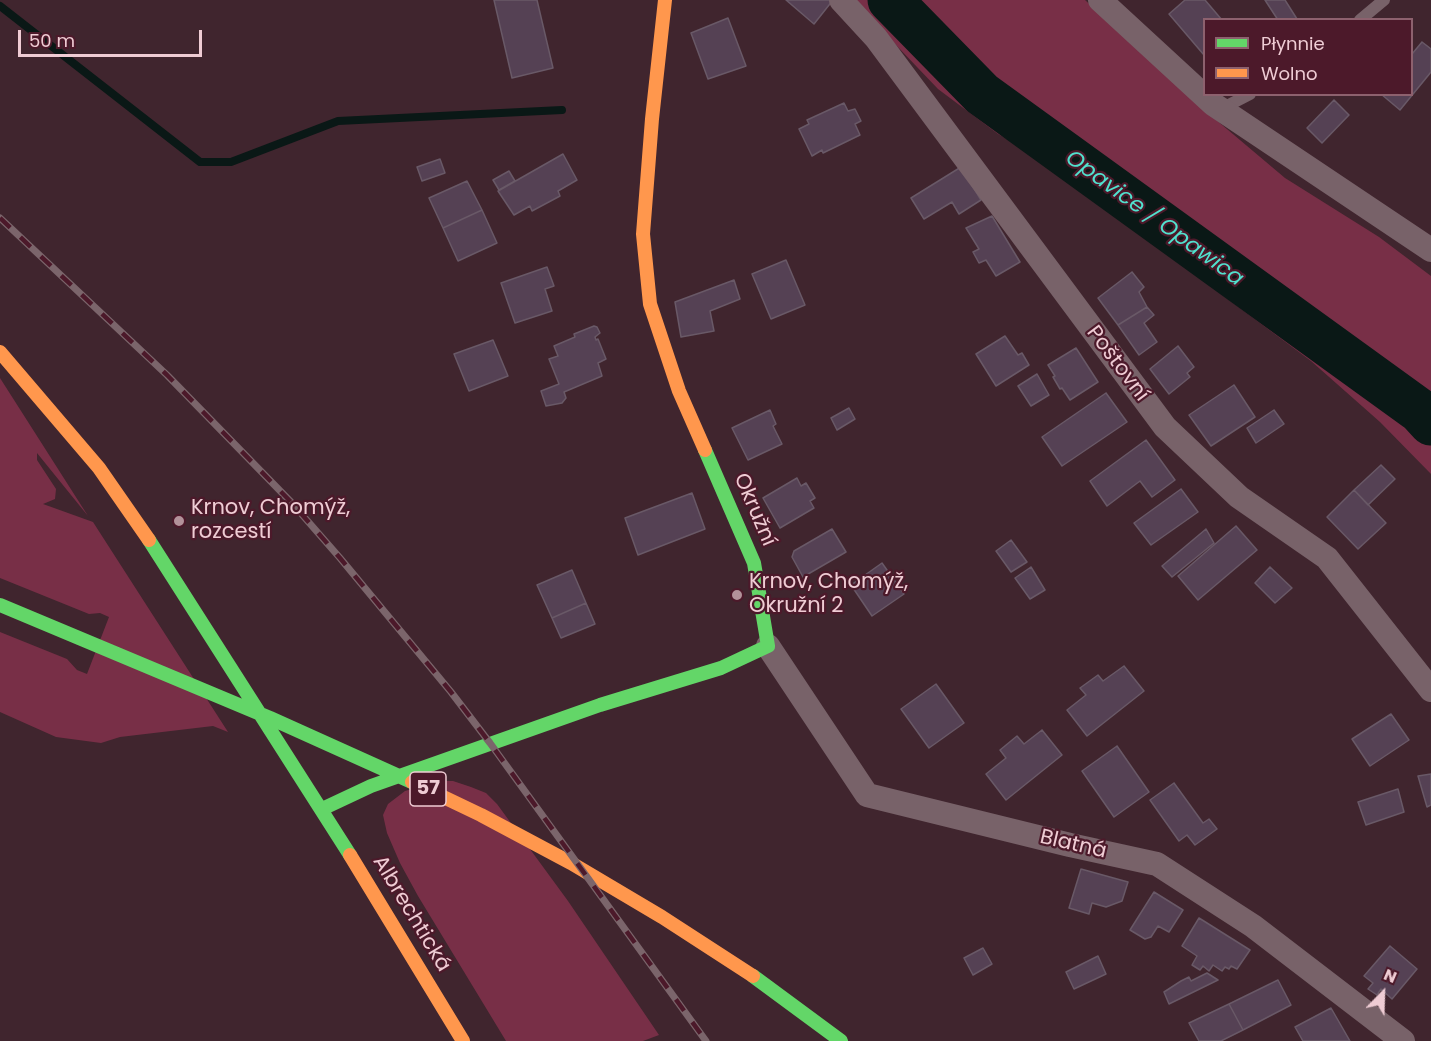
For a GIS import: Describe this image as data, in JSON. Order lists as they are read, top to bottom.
{
  "streets": {
    "main road": ["Okružní", "57", "Albrechtická"],
    "street": ["Poštovní", "Blatná"]
  },
  "crossings": [
    ["Okružní", "Blatná"]
  ],
  "water": ["Opavice / Opawica"],
  "places": ["Krnov, Chomýž, rozcestí", "Krnov, Chomýž, Okružní 2"],
  "legend": ["Płynnie", "Wolno"],
  "scale_bar": "50 m",
  "north": "top right"
}
